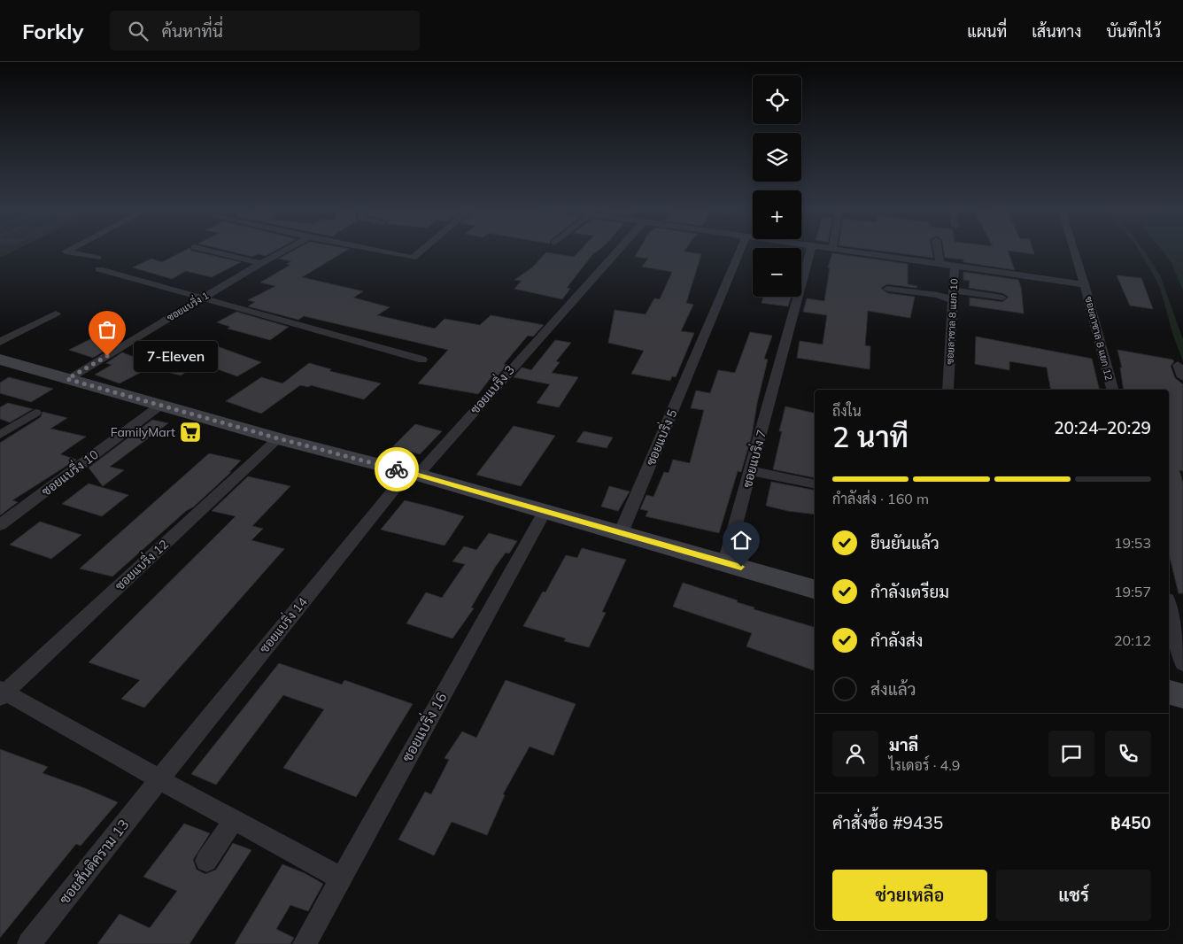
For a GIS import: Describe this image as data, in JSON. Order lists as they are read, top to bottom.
{
  "streets": {
    "street": [
      "ซอยแบริ่ง 1",
      "ซอยลาซาล 8 แยก 10",
      "ซอยลาซาล 8 แยก 12",
      "ซอยแบริ่ง 3",
      "ซอยแบริ่ง 5",
      "ซอยแบริ่ง 7",
      "ซอยแบริ่ง 10",
      "ซอยแบริ่ง 12",
      "ซอยแบริ่ง 14",
      "ซอยแบริ่ง 16",
      "ซอยสันติคราม 13"
    ]
  },
  "crossings": [
    ["ซอยแบริ่ง 3", "ซอยแบริ่ง 14"],
    ["ซอยแบริ่ง 14", "ซอยสันติคราม 13"]
  ],
  "places": {
    "other": ["7-Eleven"],
    "supermarket": ["FamilyMart"]
  },
  "page": {
    "header": "Forkly",
    "search": "ค้นหาที่นี่",
    "nav": ["แผนที่", "เส้นทาง", "บันทึกไว้"],
    "map_buttons": ["+", "−"],
    "bubble": "7-Eleven",
    "heading": ["2 นาที", "ถึงใน", "20:24–20:29"],
    "panel": [
      "มาลี",
      "ไรเดอร์ · 4.9",
      "คำสั่งซื้อ #9435",
      "฿450"
    ],
    "bar": "กำลังส่ง · 160 m",
    "list": [
      ["ยืนยันแล้ว", "19:53"],
      ["กำลังเตรียม", "19:57"],
      ["กำลังส่ง", "20:12"],
      "ส่งแล้ว"
    ],
    "buttons": ["ช่วยเหลือ", "แชร์"]
  }
}
